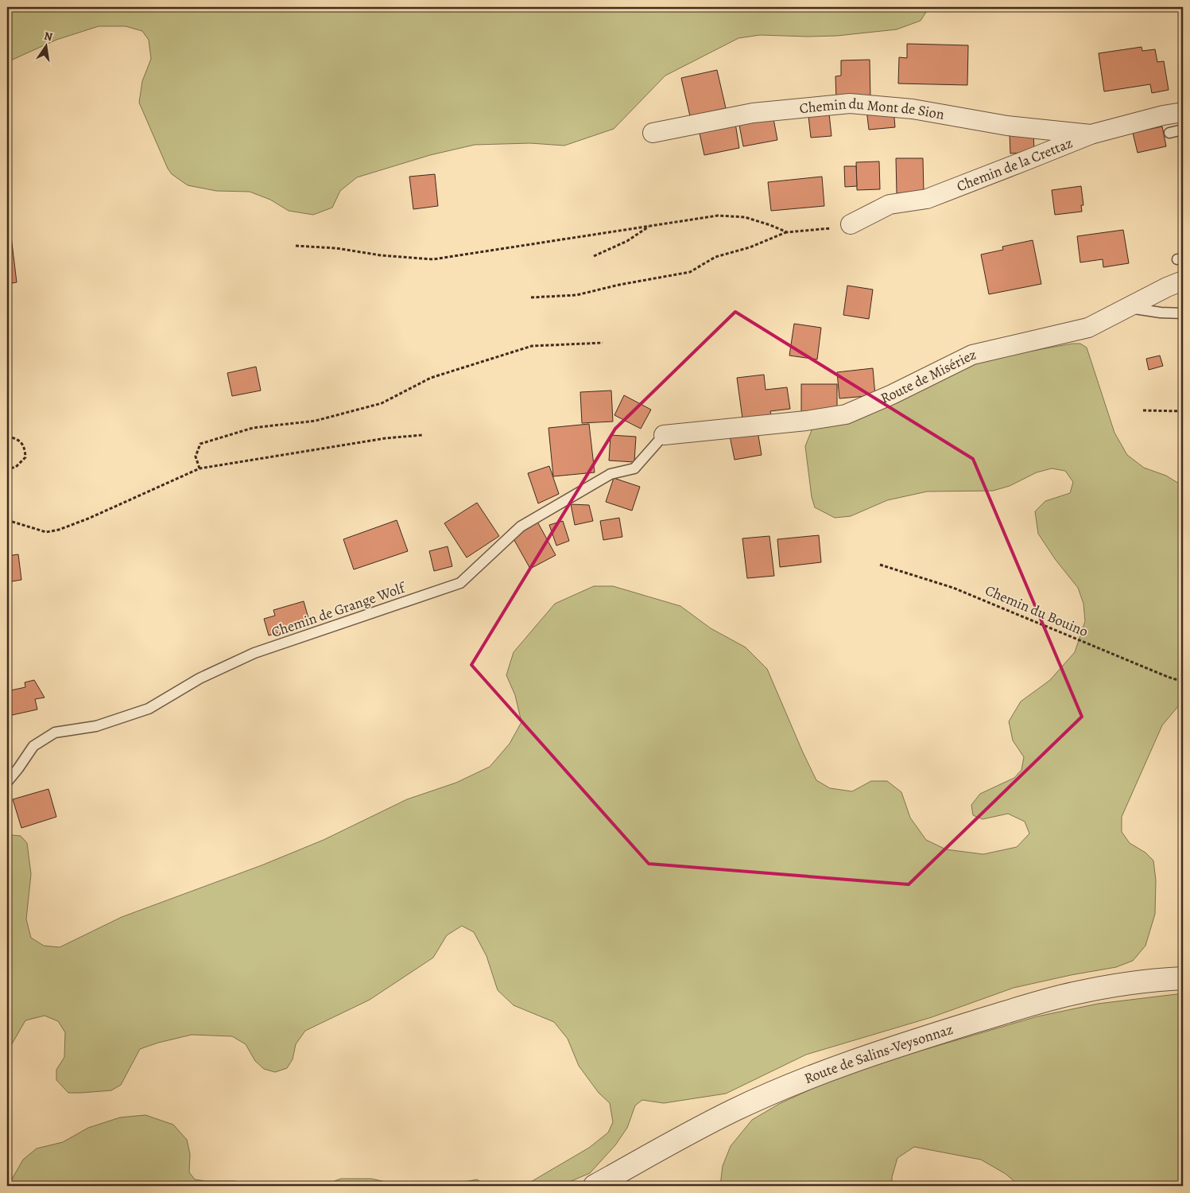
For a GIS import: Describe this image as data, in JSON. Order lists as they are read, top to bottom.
{
  "streets": {
    "street": [
      "Chemin du Mont de Sion",
      "Chemin de la Crettaz",
      "Route de Misériez",
      "Route de Salins-Veysonnaz"
    ],
    "lane": ["Chemin de Grange Wolf"],
    "path": ["Chemin du Bouino"]
  },
  "crossings": [
    ["Chemin du Mont de Sion", "Chemin de la Crettaz"],
    ["Route de Misériez", "Chemin de Grange Wolf"]
  ],
  "north": "top"
}
